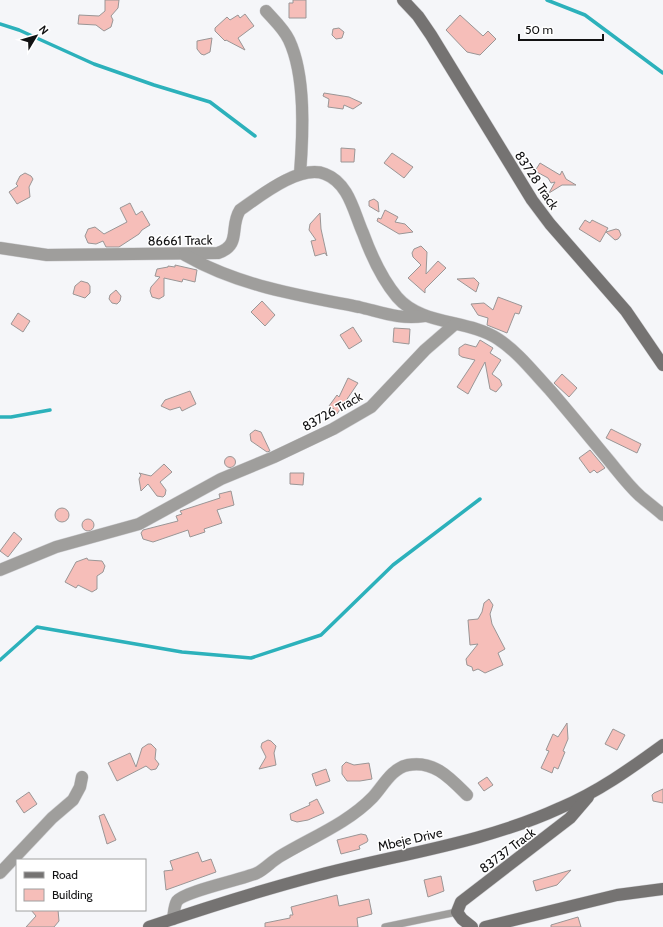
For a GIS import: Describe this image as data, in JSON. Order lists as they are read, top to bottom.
{
  "streets": {
    "street": [
      "83728 Track",
      "86661 Track",
      "83726 Track",
      "Mbeje Drive",
      "83737 Track"
    ]
  },
  "crossings": [
    ["86661 Track", "83726 Track"],
    ["Mbeje Drive", "83737 Track"]
  ],
  "legend": ["Road", "Building"],
  "scale_bar": "50 m",
  "north": "top right"
}
